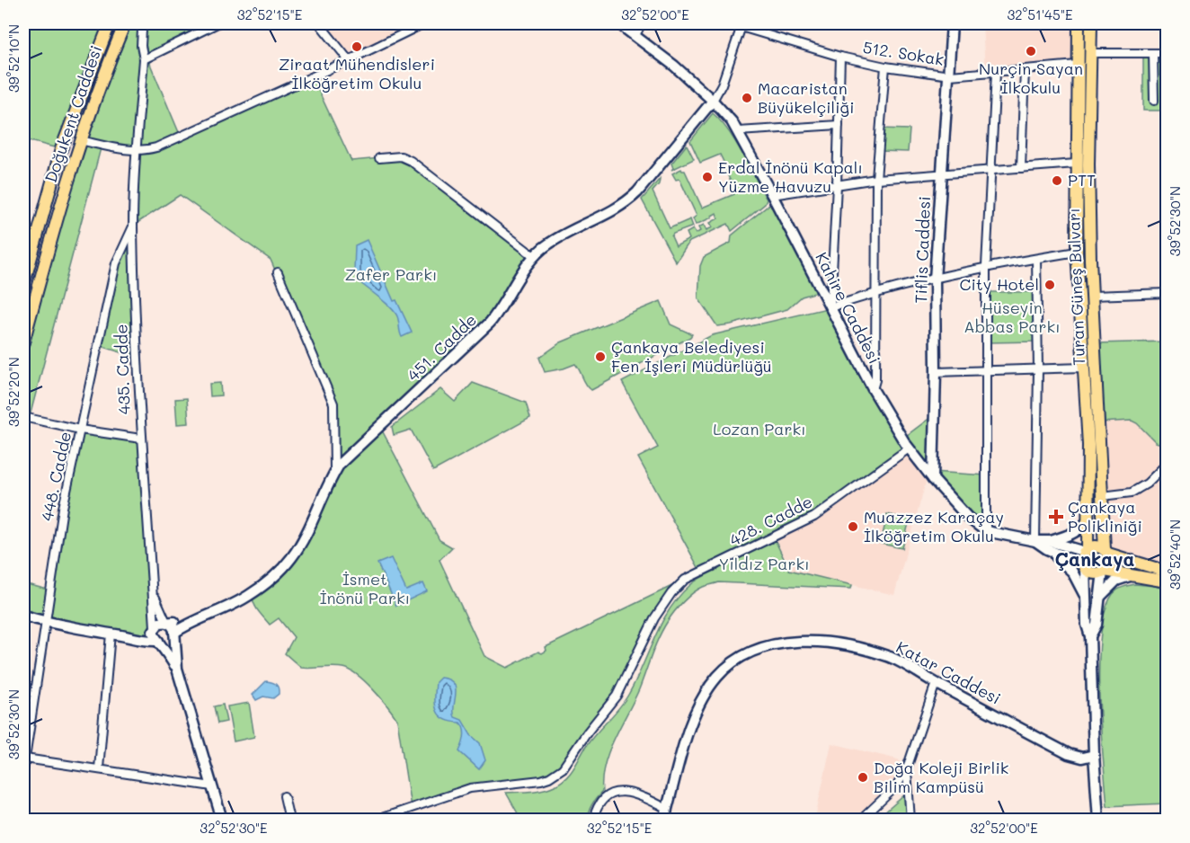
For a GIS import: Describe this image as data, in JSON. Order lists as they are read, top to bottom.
{
  "streets": {
    "main road": [
      "Doğukent Caddesi",
      "Tiflis Caddesi",
      "Turan Güneş Bulvarı",
      "Kahire Caddesi",
      "451. Cadde",
      "Katar Caddesi"
    ],
    "street": [
      "512. Sokak",
      "435. Cadde",
      "448. Cadde",
      "428. Cadde"
    ]
  },
  "crossings": [
    ["512. Sokak", "Tiflis Caddesi"],
    ["512. Sokak", "Turan Güneş Bulvarı"],
    ["Tiflis Caddesi", "Kahire Caddesi"],
    ["Kahire Caddesi", "451. Cadde"],
    ["Kahire Caddesi", "428. Cadde"],
    ["435. Cadde", "448. Cadde"]
  ],
  "districts": ["Çankaya"],
  "parks": [
    "Zafer Parkı",
    "Hüseyin Abbas Parkı",
    "Lozan Parkı",
    "Yıldız Parkı",
    "İsmet İnönü Parkı"
  ],
  "places": {
    "other": [
      "Ziraat Mühendisleri İlköğretim Okulu",
      "Nurçin Sayan İlkokulu",
      "Macaristan Büyükelçiliği",
      "Erdal İnönü Kapalı Yüzme Havuzu",
      "PTT",
      "City Hotel",
      "Çankaya Belediyesi Fen İşleri Müdürlüğü",
      "Muazzez Karaçay İlköğretim Okulu",
      "Doğa Koleji Birlik Bilim Kampüsü"
    ],
    "health": ["Çankaya Polikliniği"]
  },
  "coordinates": [
    "32°52'15\"E",
    "32°52'00\"E",
    "32°51'45\"E",
    "39°52'10\"N",
    "39°52'30\"N",
    "39°52'20\"N",
    "39°52'40\"N",
    "32°52'30\"E"
  ]
}
